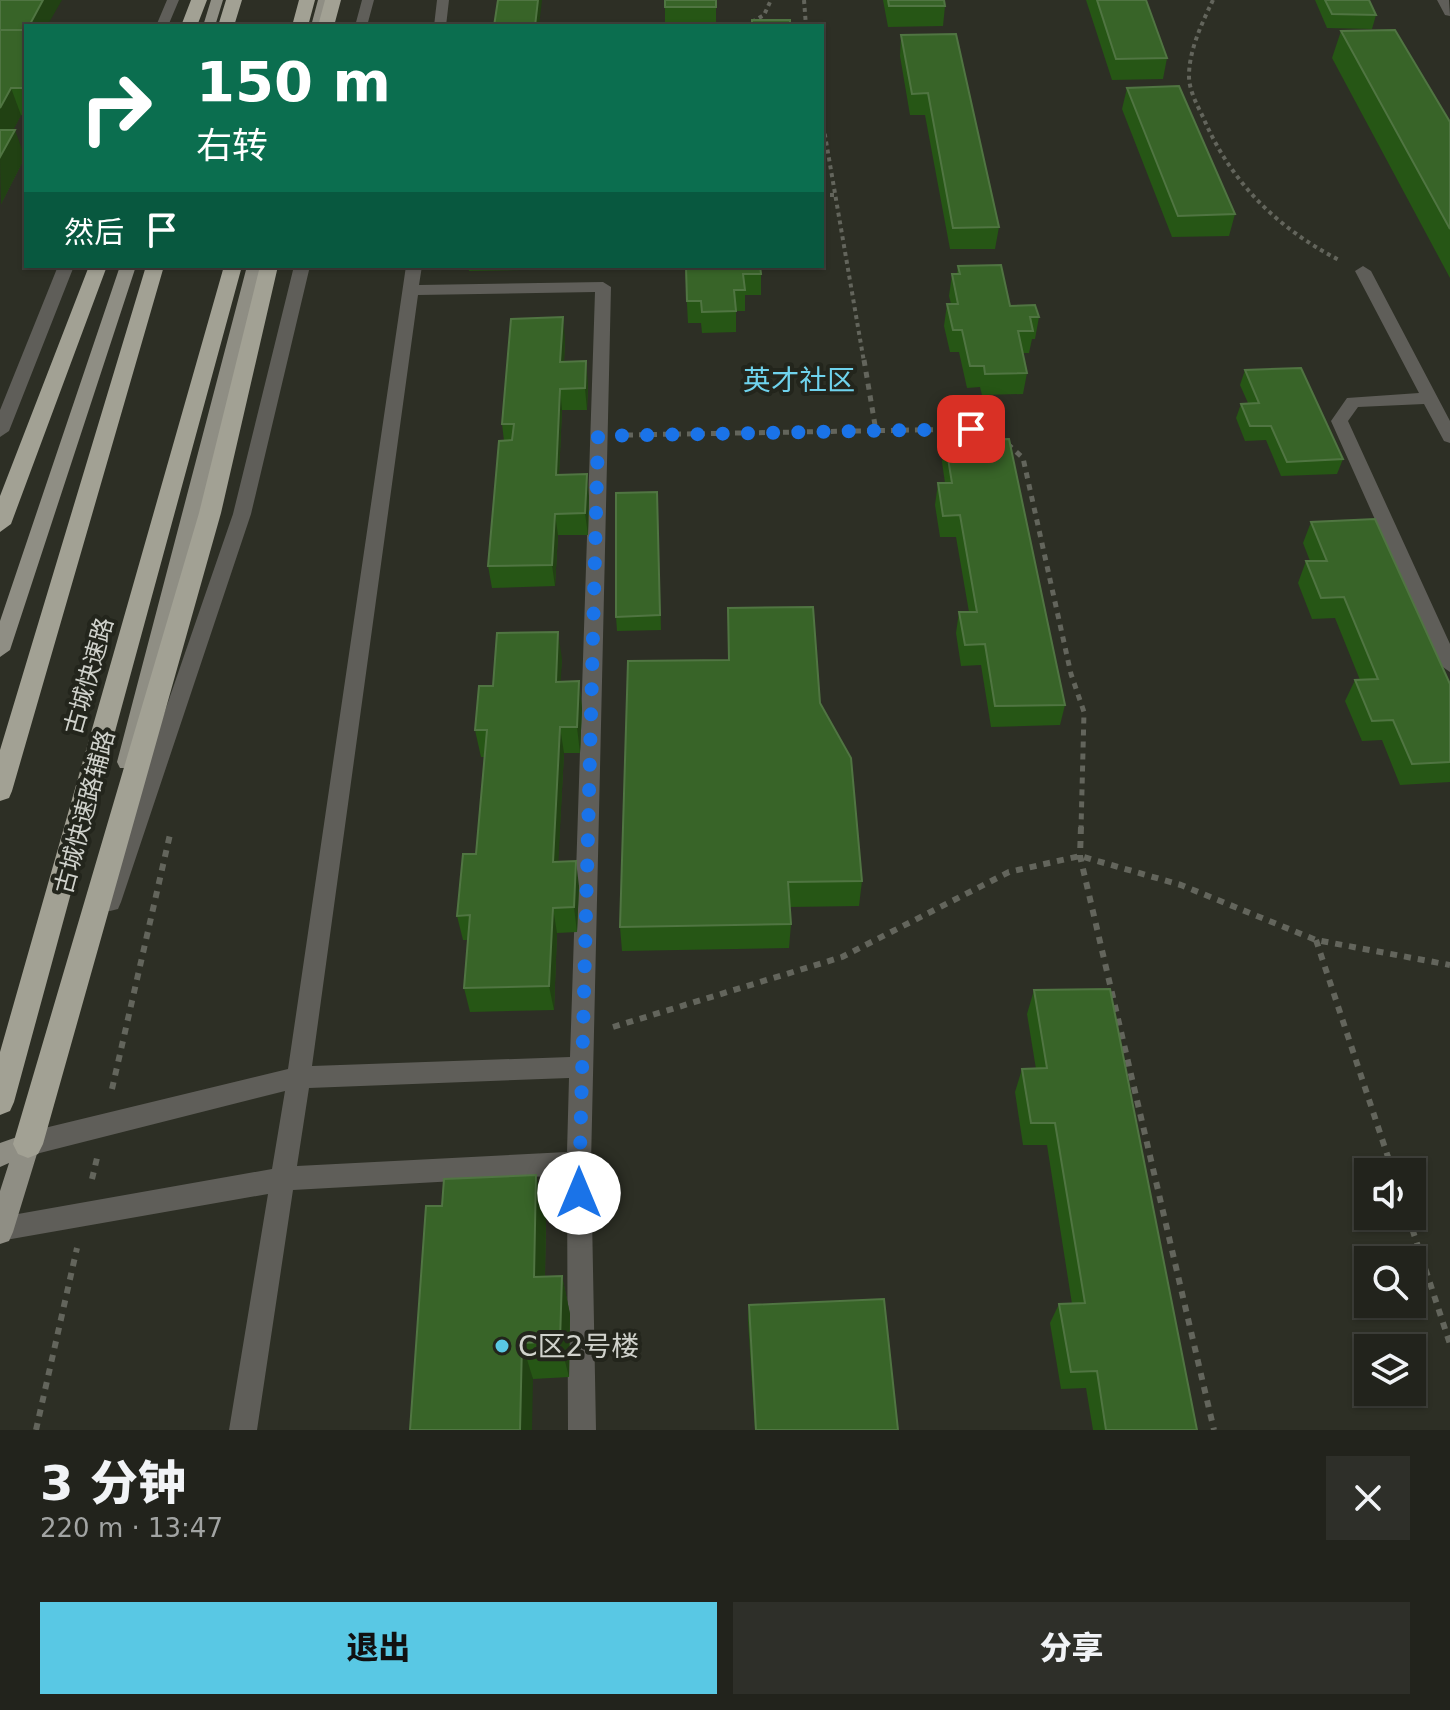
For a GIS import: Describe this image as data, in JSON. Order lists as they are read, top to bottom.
{
  "streets": {
    "highway": ["古城快速路"],
    "main road": ["古城快速路辅路"]
  },
  "districts": ["英才社区"],
  "places": ["C区2号楼"],
  "page": {
    "turn": ["150 m", "右转"],
    "then": "然后",
    "heading": ["3 分钟", "220 m · 13:47"],
    "buttons": ["退出", "分享"]
  }
}
